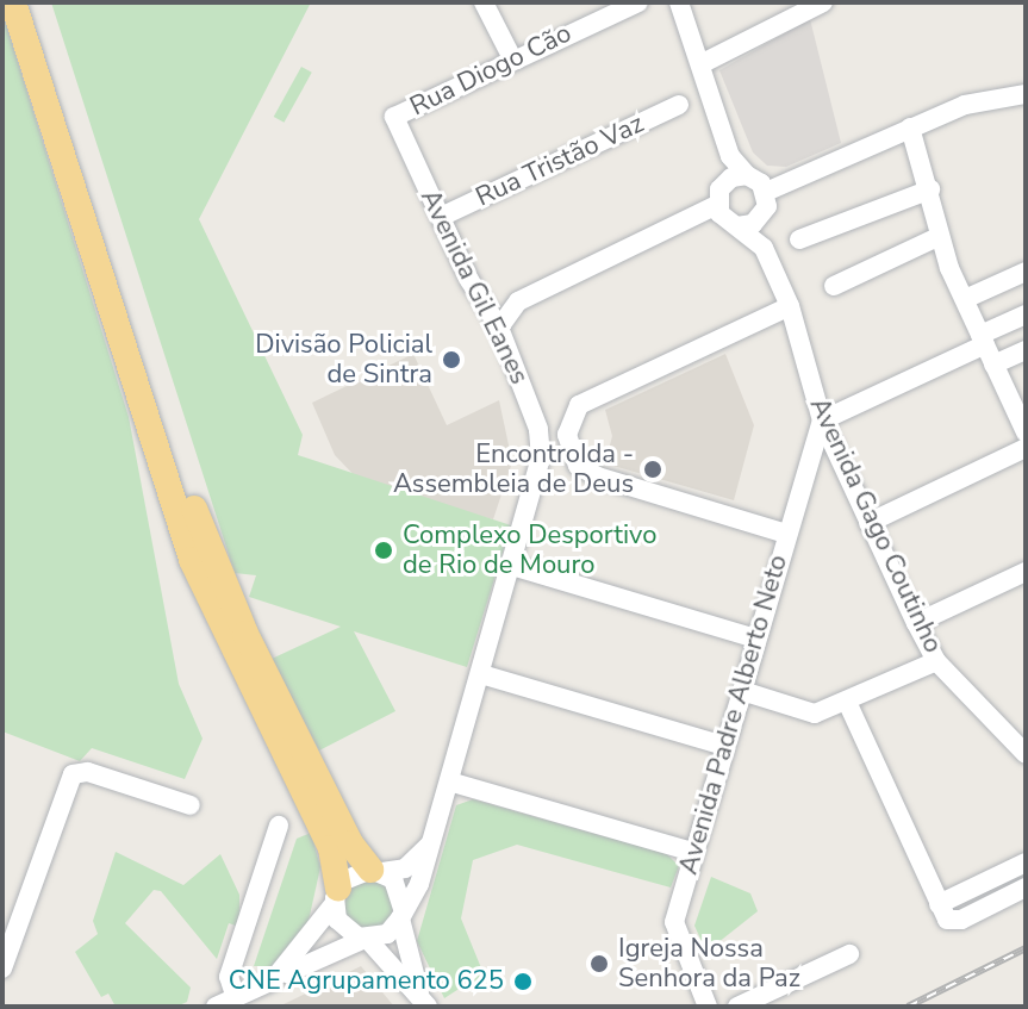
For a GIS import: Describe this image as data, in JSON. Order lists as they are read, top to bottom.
{
  "streets": {
    "street": [
      "Rua Diogo Cão",
      "Rua Tristão Vaz",
      "Avenida Gil Eanes",
      "Avenida Gago Coutinho",
      "Avenida Padre Alberto Neto"
    ]
  },
  "crossings": [
    ["Rua Diogo Cão", "Avenida Gil Eanes"],
    ["Rua Tristão Vaz", "Avenida Gil Eanes"],
    ["Avenida Gago Coutinho", "Avenida Padre Alberto Neto"]
  ],
  "places": [
    "Divisão Policial de Sintra",
    "EncontroIda - Assembleia de Deus",
    "Complexo Desportivo de Rio de Mouro",
    "Igreja Nossa Senhora da Paz",
    "CNE Agrupamento 625"
  ]
}
